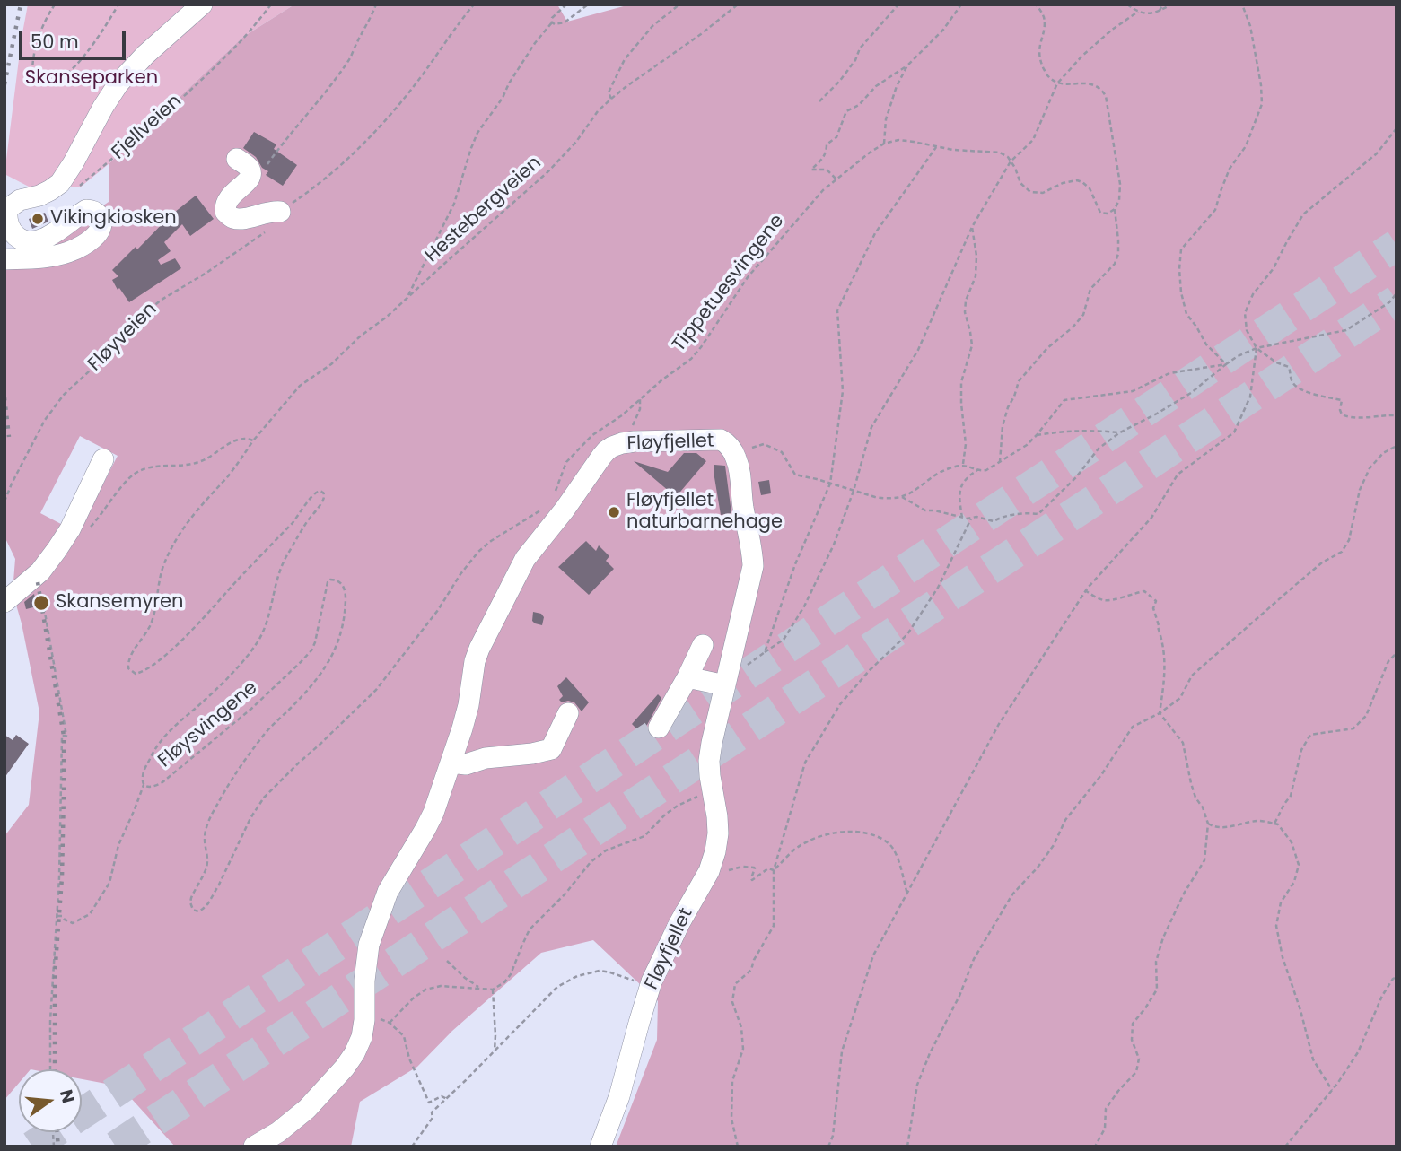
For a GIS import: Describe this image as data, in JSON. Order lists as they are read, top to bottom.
{
  "streets": {
    "street": ["Fløyfjellet"],
    "path": [
      "Fjellveien",
      "Hestebergveien",
      "Tippetuesvingene",
      "Fløyveien",
      "Fløysvingene"
    ]
  },
  "crossings": [
    ["Hestebergveien", "Fløysvingene"]
  ],
  "parks": ["Skanseparken"],
  "places": ["Vikingkiosken", "Fløyfjellet naturbarnehage", "Skansemyren"],
  "scale_bar": "50 m",
  "north": "right"
}
